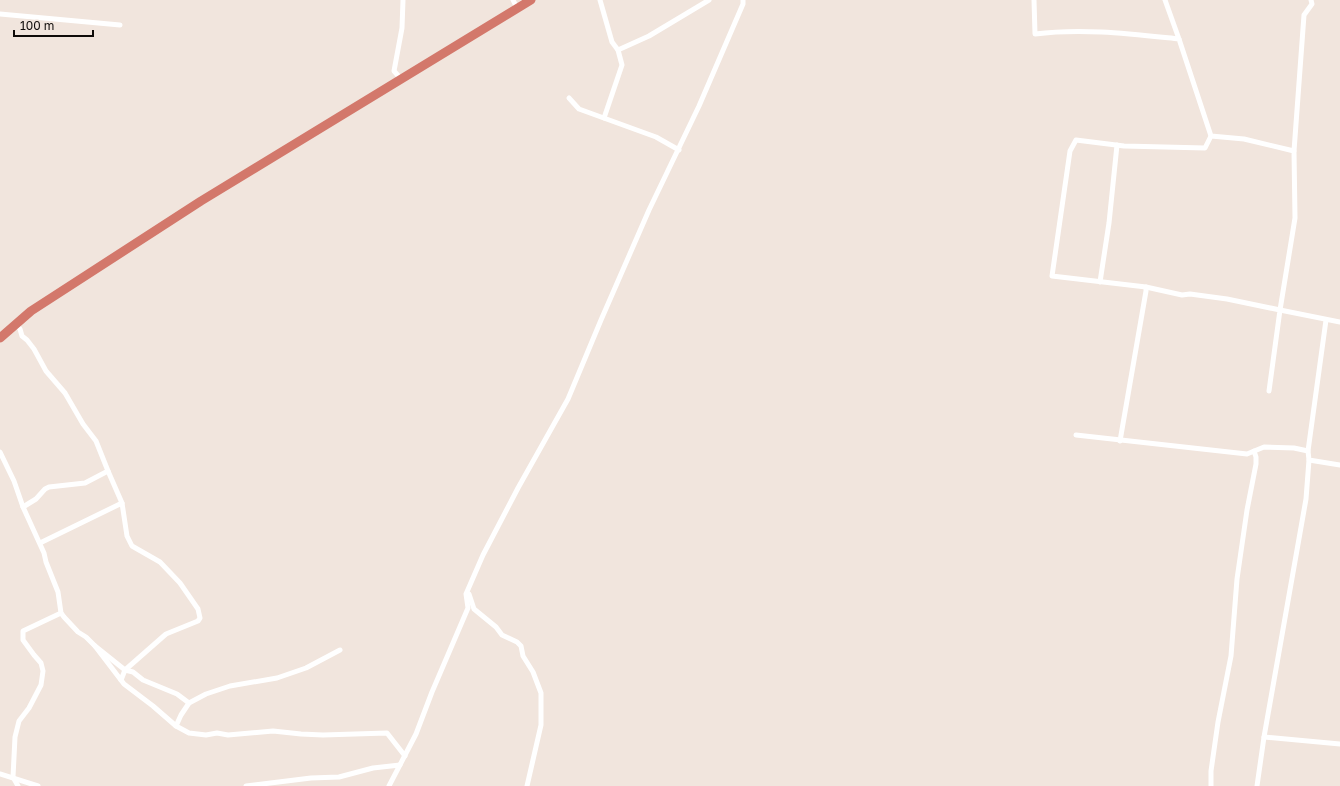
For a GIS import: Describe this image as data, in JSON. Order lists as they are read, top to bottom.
{
  "scale_bar": "100 m"
}
